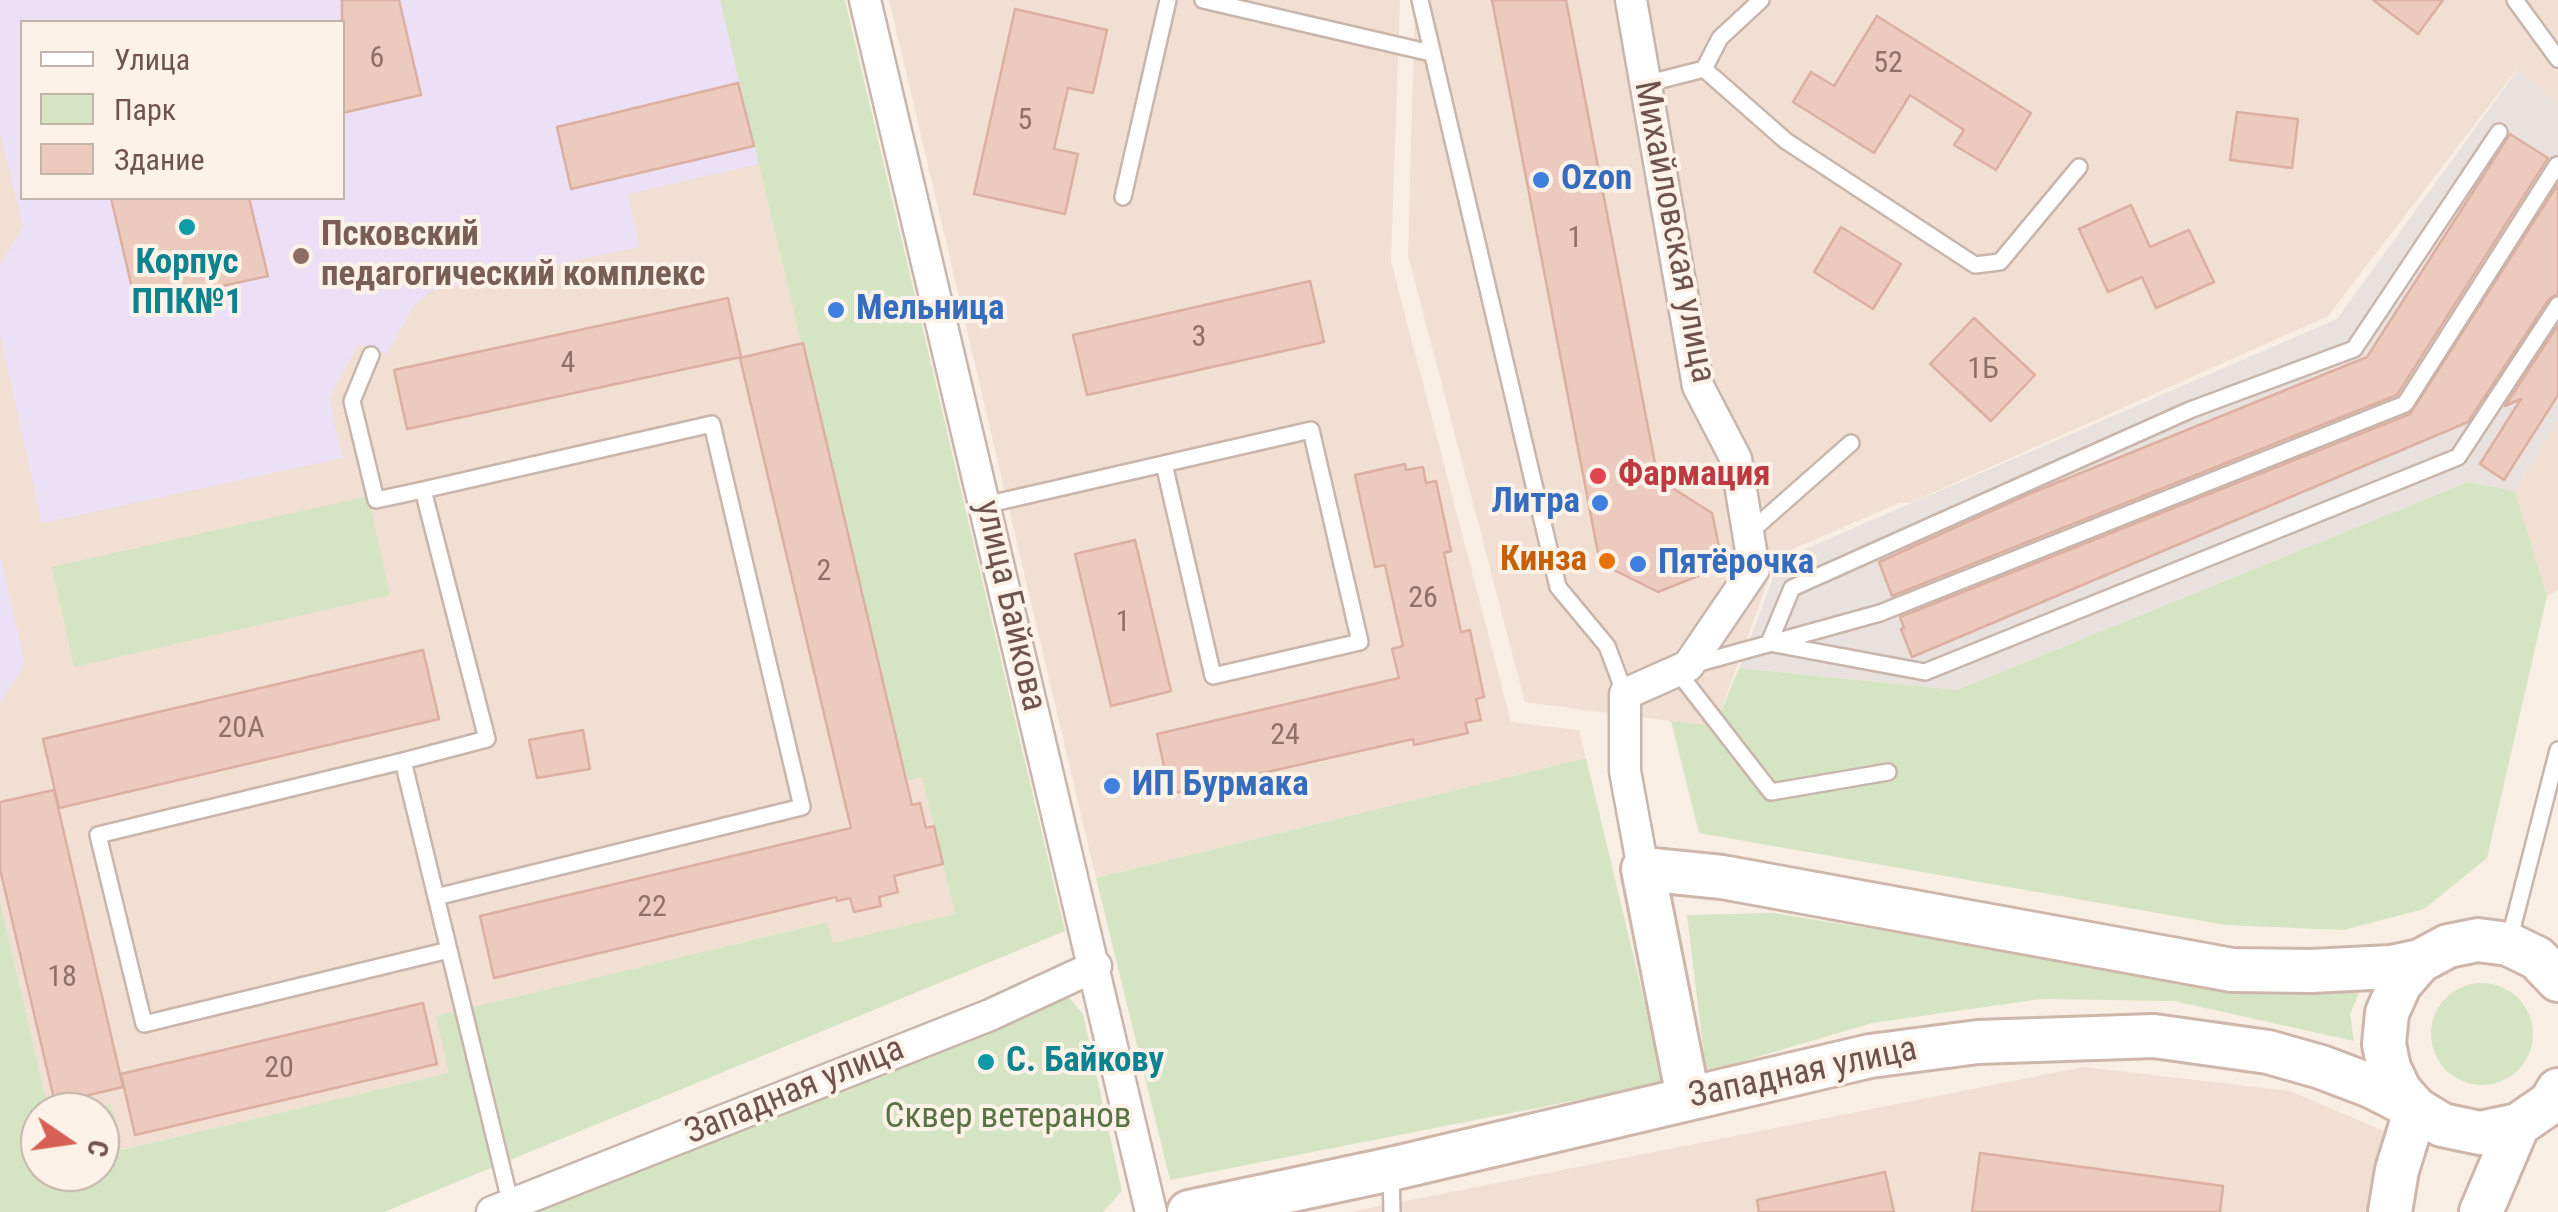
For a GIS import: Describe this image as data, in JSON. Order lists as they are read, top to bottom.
{
  "streets": {
    "street": ["Михайловская улица", "улица Байкова", "Западная улица"]
  },
  "crossings": [
    ["улица Байкова", "Западная улица"]
  ],
  "parks": ["Сквер ветеранов"],
  "places": [
    "Ozon",
    "Корпус ППК№1",
    "Псковский педагогический комплекс",
    "Мельница",
    "Фармация",
    "Литра",
    "Кинза",
    "Пятёрочка",
    "ИП Бурмака",
    "С. Байкову"
  ],
  "house_numbers": [
    "6",
    "52",
    "5",
    "1",
    "3",
    "4",
    "1Б",
    "2",
    "26",
    "1",
    "20А",
    "24",
    "22",
    "18",
    "20"
  ],
  "legend": ["Улица", "Парк", "Здание"],
  "north": "right"
}
